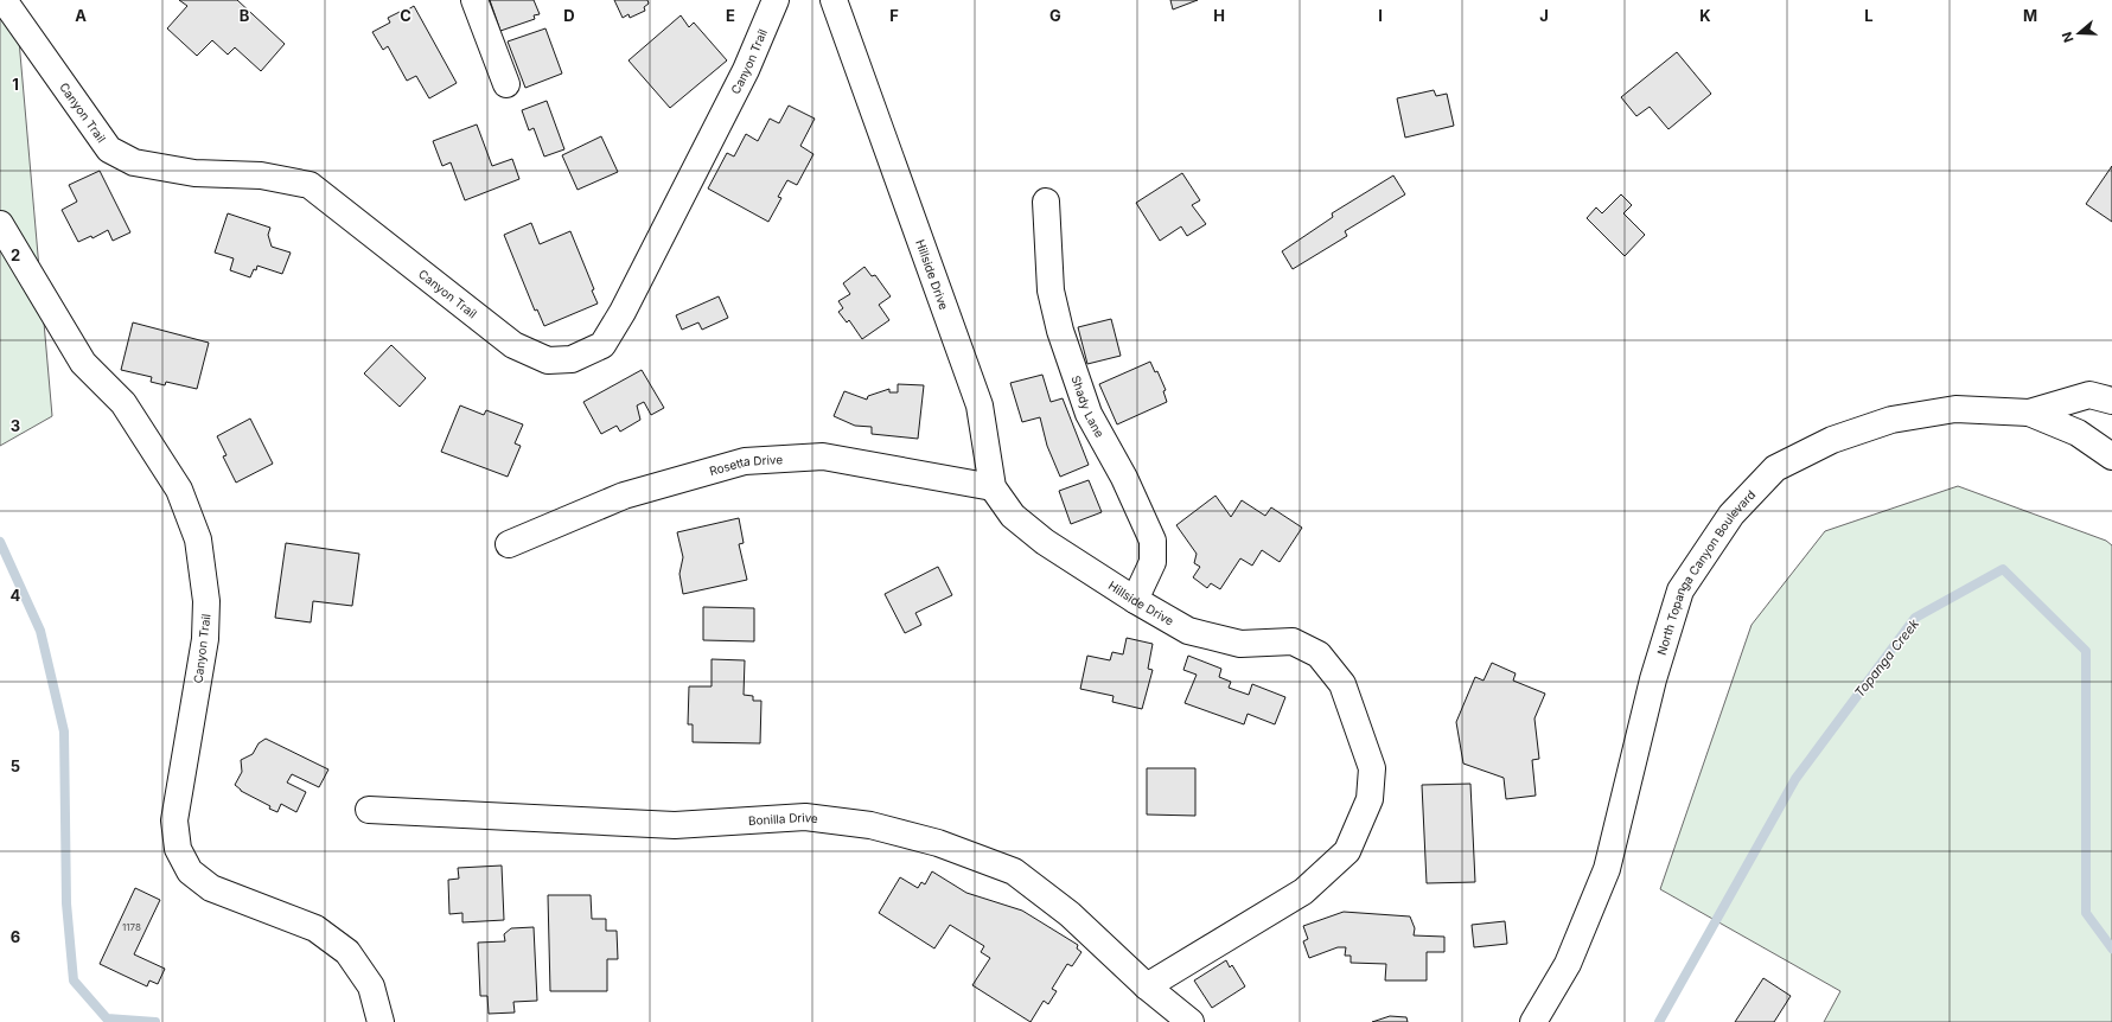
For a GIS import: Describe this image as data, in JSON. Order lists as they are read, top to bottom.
{
  "streets": {
    "street": [
      "Canyon Trail",
      "Hillside Drive",
      "Shady Lane",
      "Rosetta Drive",
      "North Topanga Canyon Boulevard",
      "Bonilla Drive"
    ]
  },
  "crossings": [
    ["Hillside Drive", "Shady Lane"],
    ["Hillside Drive", "Rosetta Drive"],
    ["Hillside Drive", "Bonilla Drive"]
  ],
  "water": ["Topanga Creek"],
  "house_numbers": ["1178"],
  "north": "left",
  "grid": {
    "columns": [
      "A",
      "B",
      "C",
      "D",
      "E",
      "F",
      "G",
      "H",
      "I",
      "J",
      "K",
      "L",
      "M"
    ],
    "rows": [
      "1",
      "2",
      "3",
      "4",
      "5",
      "6"
    ]
  }
}
